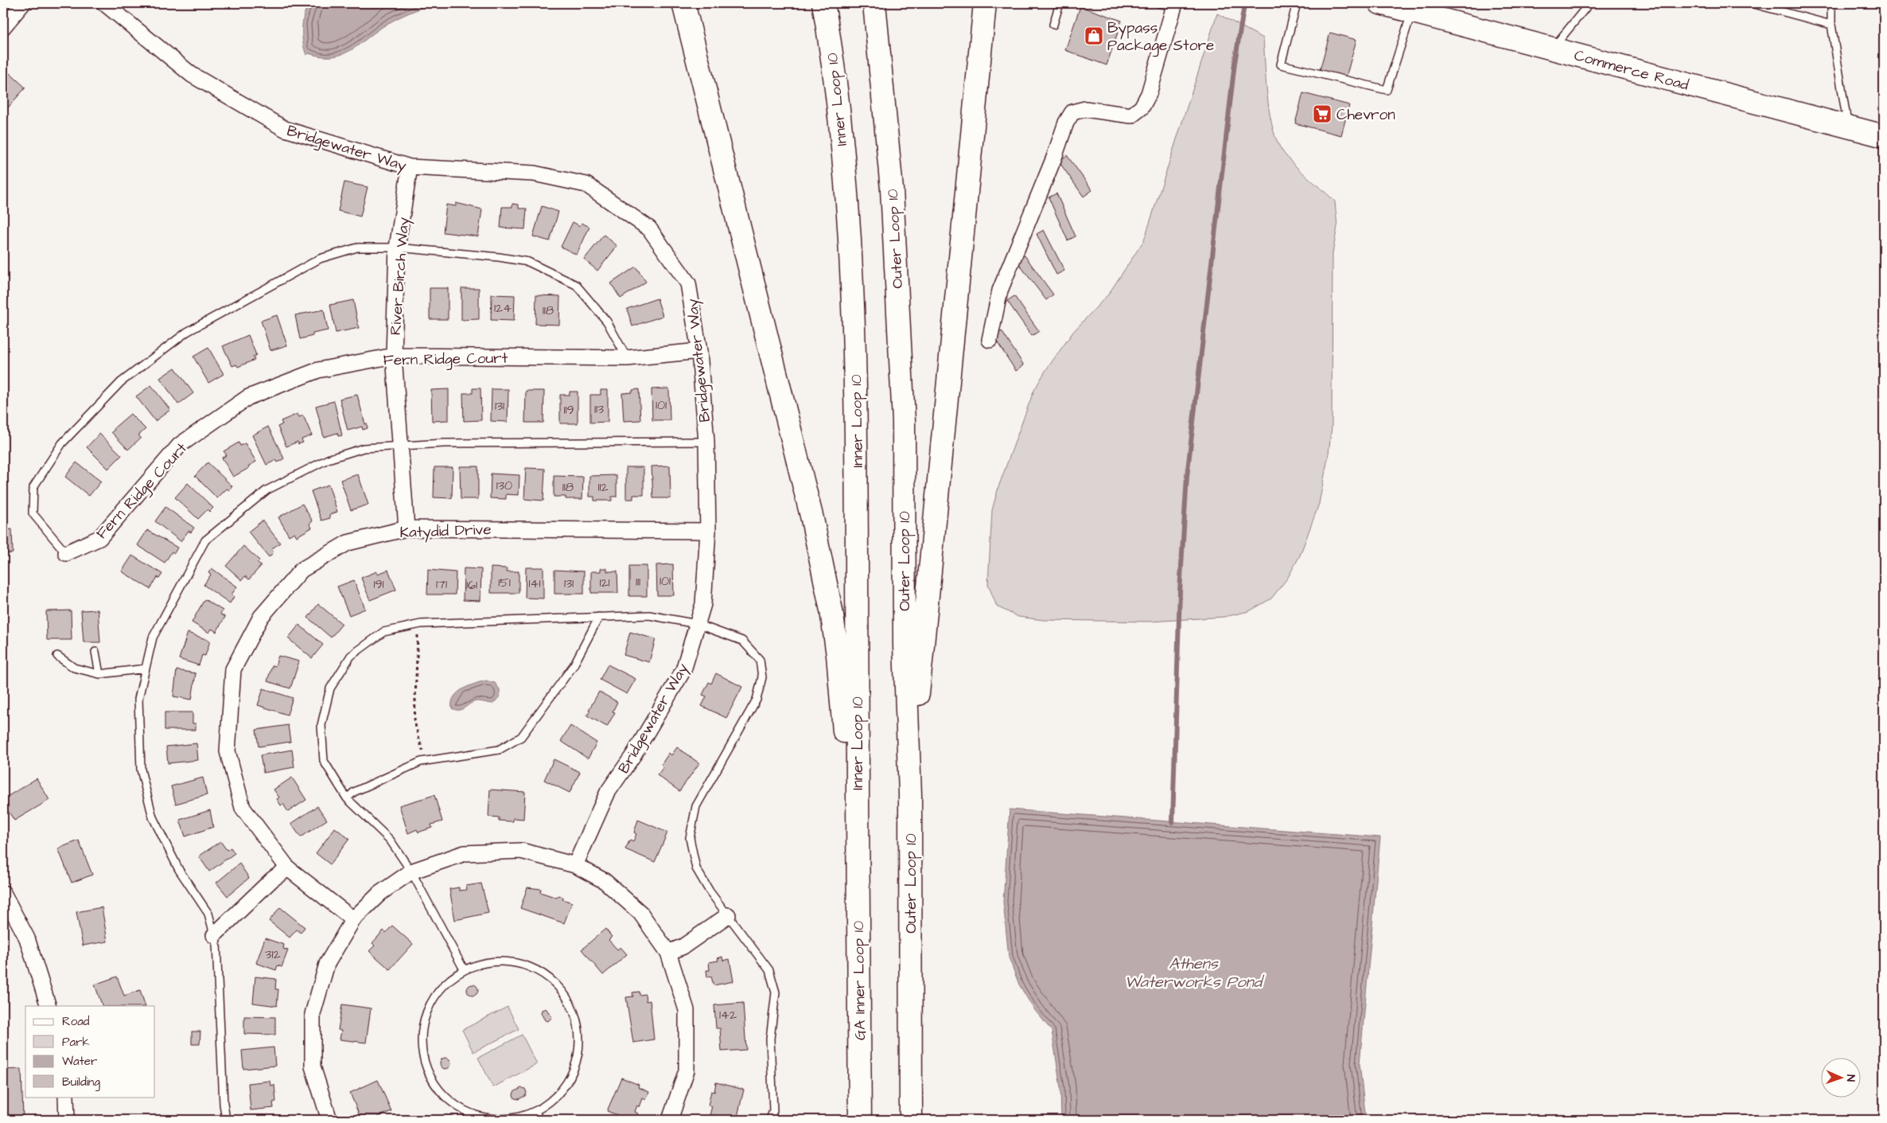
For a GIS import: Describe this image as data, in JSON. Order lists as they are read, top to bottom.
{
  "streets": {
    "highway": [
      "Commerce Road",
      "Inner Loop 10",
      "Outer Loop 10",
      "GA Inner Loop 10"
    ],
    "street": [
      "Bridgewater Way",
      "River Birch Way",
      "Fern Ridge Court",
      "Katydid Drive"
    ]
  },
  "crossings": [
    ["Inner Loop 10", "GA Inner Loop 10"],
    ["Bridgewater Way", "River Birch Way"],
    ["Bridgewater Way", "Fern Ridge Court"],
    ["Bridgewater Way", "Katydid Drive"],
    ["River Birch Way", "Fern Ridge Court"],
    ["River Birch Way", "Katydid Drive"]
  ],
  "water": ["Athens Waterworks Pond"],
  "places": {
    "shop": ["Bypass Package Store"],
    "supermarket": ["Chevron"]
  },
  "house_numbers": [
    "124",
    "118",
    "101",
    "131",
    "113",
    "119",
    "130",
    "118",
    "112",
    "101",
    "111",
    "151",
    "121",
    "141",
    "131",
    "191",
    "171",
    "161",
    "312",
    "142"
  ],
  "legend": [
    "Road",
    "Park",
    "Water",
    "Building"
  ],
  "north": "right"
}
